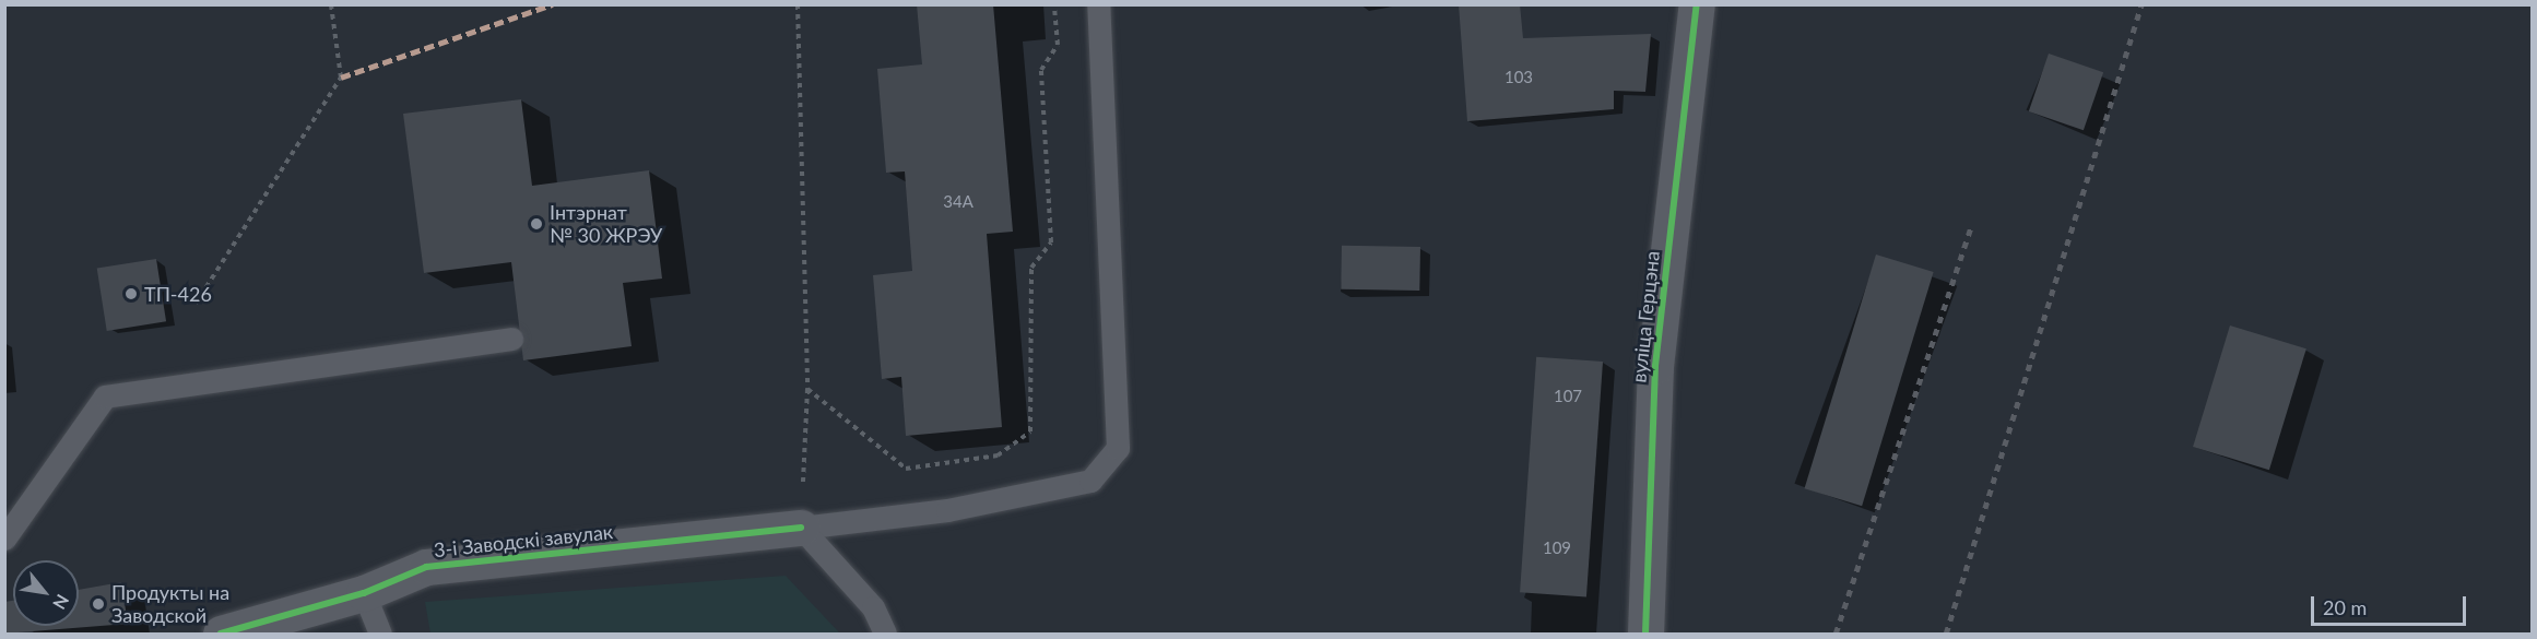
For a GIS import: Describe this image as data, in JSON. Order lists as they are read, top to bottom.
{
  "streets": {
    "street": ["вуліца Герцэна", "3-і Заводскі завулак"]
  },
  "places": ["Інтэрнат № 30 ЖРЭУ", "ТП-426", "Продукты на Заводской"],
  "house_numbers": [
    "103",
    "34А",
    "107",
    "109"
  ],
  "scale_bar": "20 m",
  "north": "bottom right"
}
